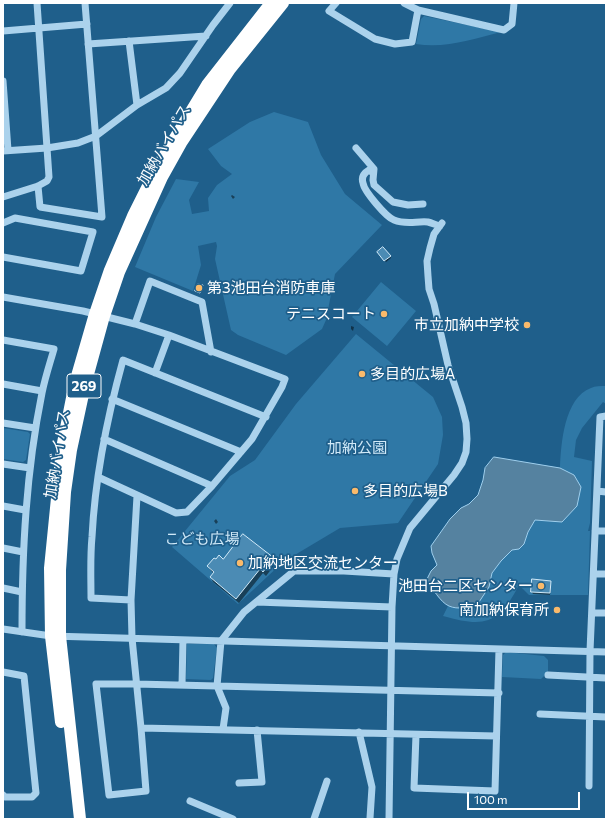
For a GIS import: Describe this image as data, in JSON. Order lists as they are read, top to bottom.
{
  "streets": {
    "highway": ["加納バイパス", "269"]
  },
  "parks": ["加納公園", "こども広場"],
  "places": [
    "第3池田台消防車庫",
    "テニスコート",
    "市立加納中学校",
    "多目的広場A",
    "多目的広場B",
    "加納地区交流センター",
    "池田台二区センター",
    "南加納保育所"
  ],
  "scale_bar": "100 m"
}
